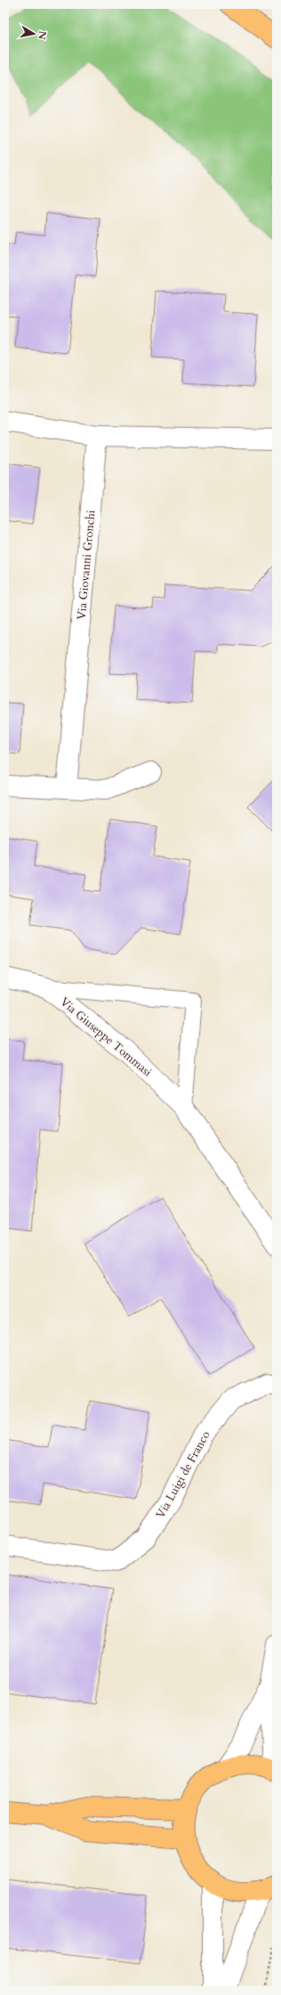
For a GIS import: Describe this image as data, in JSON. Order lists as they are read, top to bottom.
{
  "streets": {
    "street": ["Via Giovanni Gronchi", "Via Giuseppe Tommasi", "Via Luigi de Franco"]
  },
  "north": "right"
}
